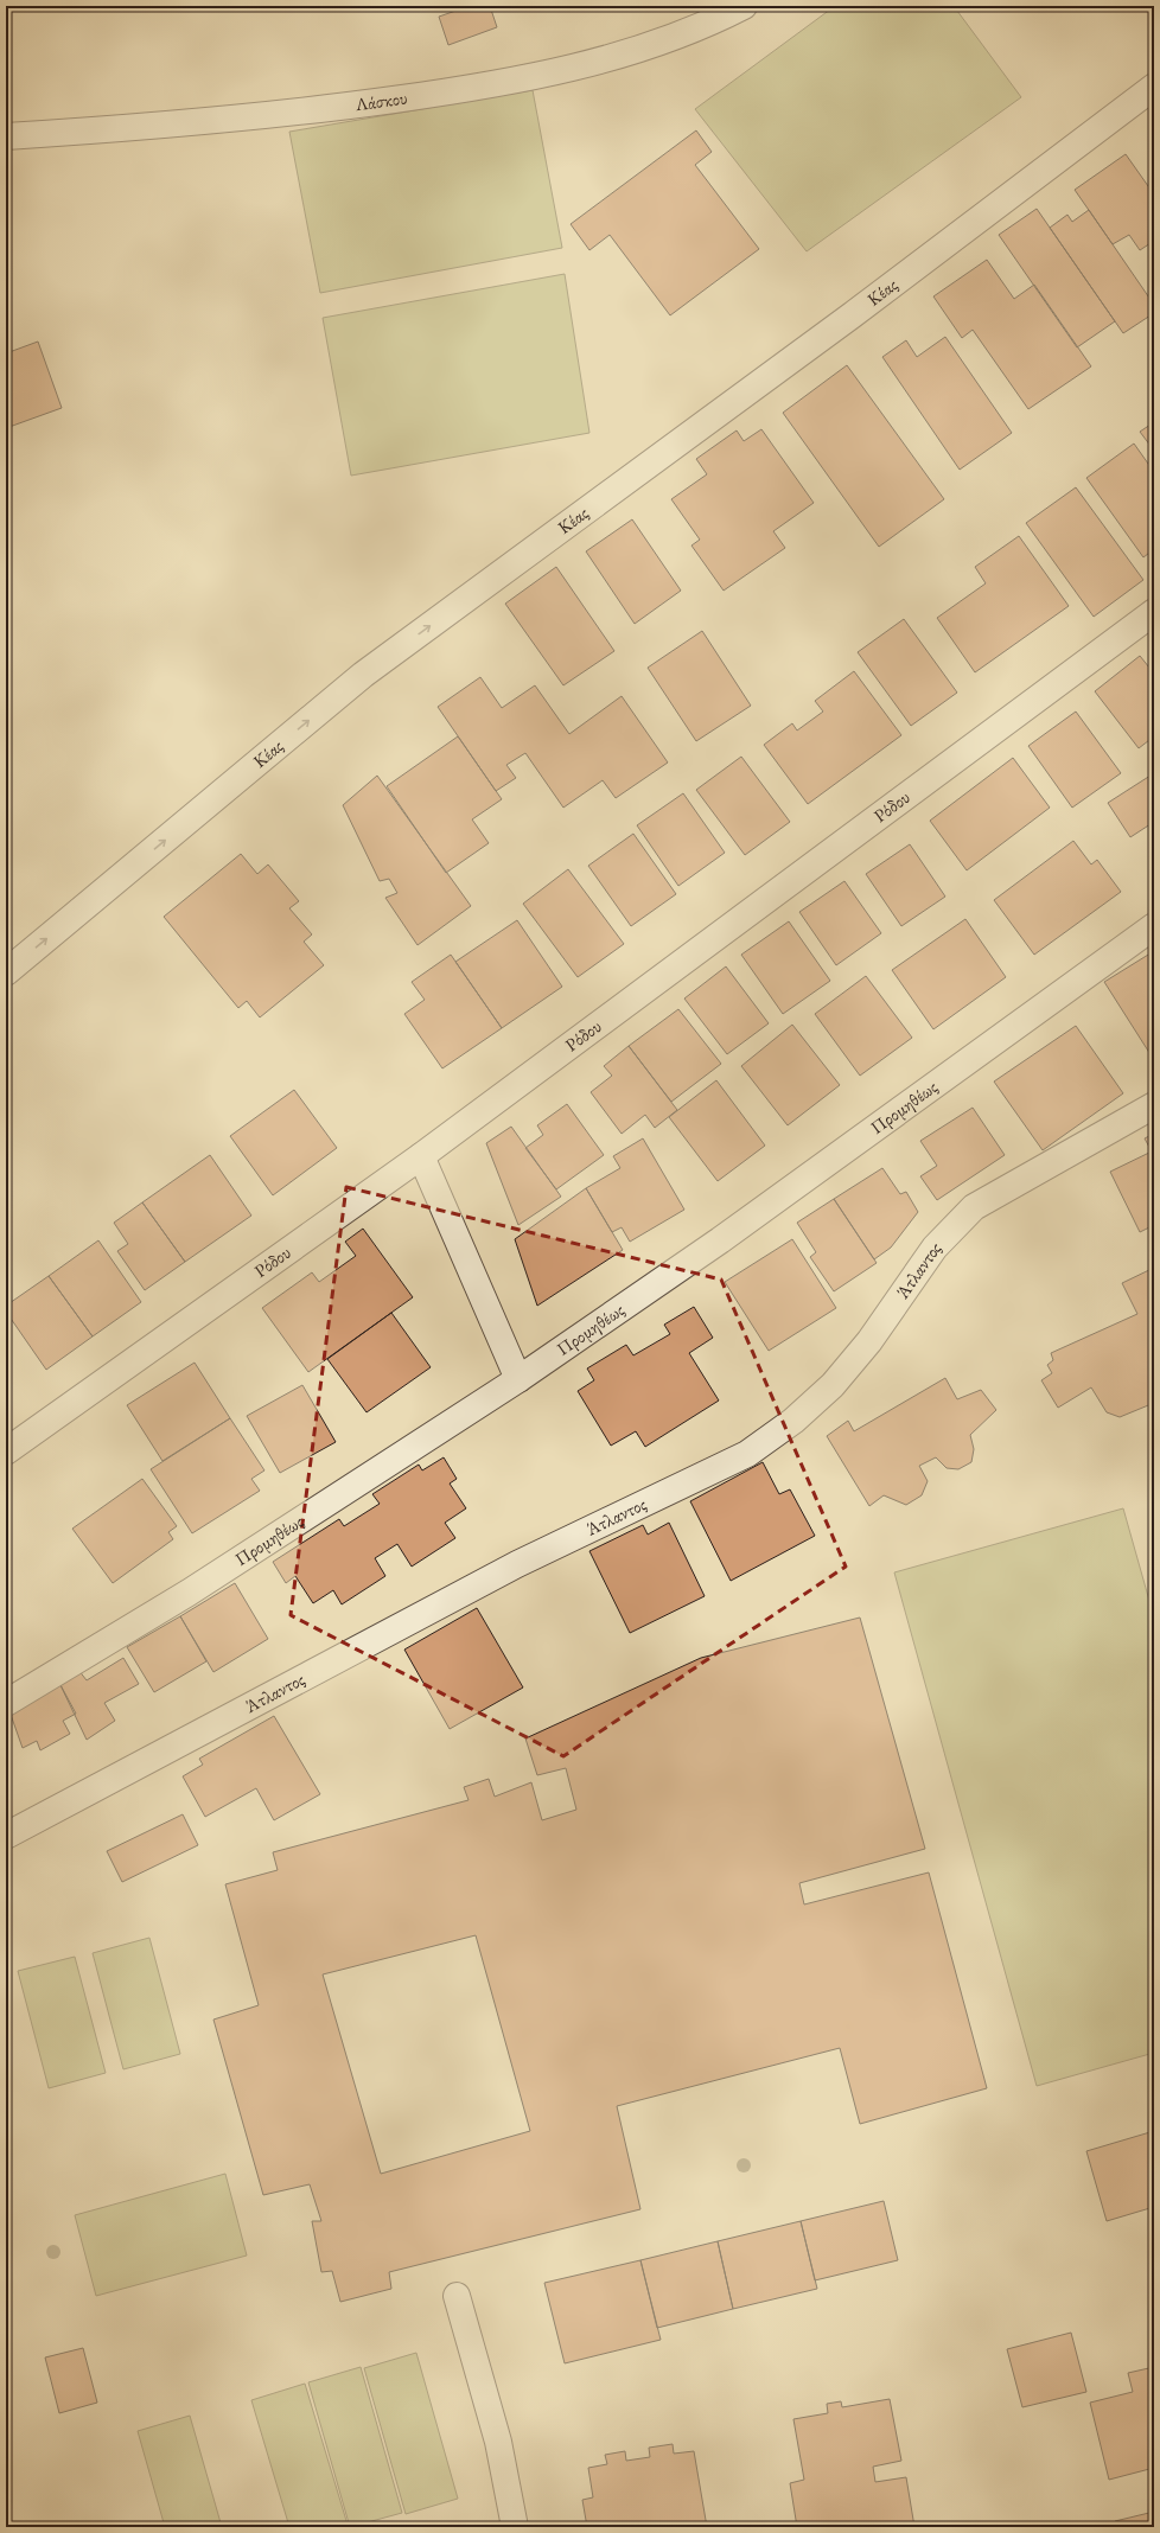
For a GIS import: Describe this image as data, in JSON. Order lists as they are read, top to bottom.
{
  "streets": {
    "street": [
      "Λάσκου",
      "Κέας",
      "Ρόδου",
      "Προμηθέως",
      "Άτλαντος"
    ]
  },
  "one_way": ["Κέας"]
}
